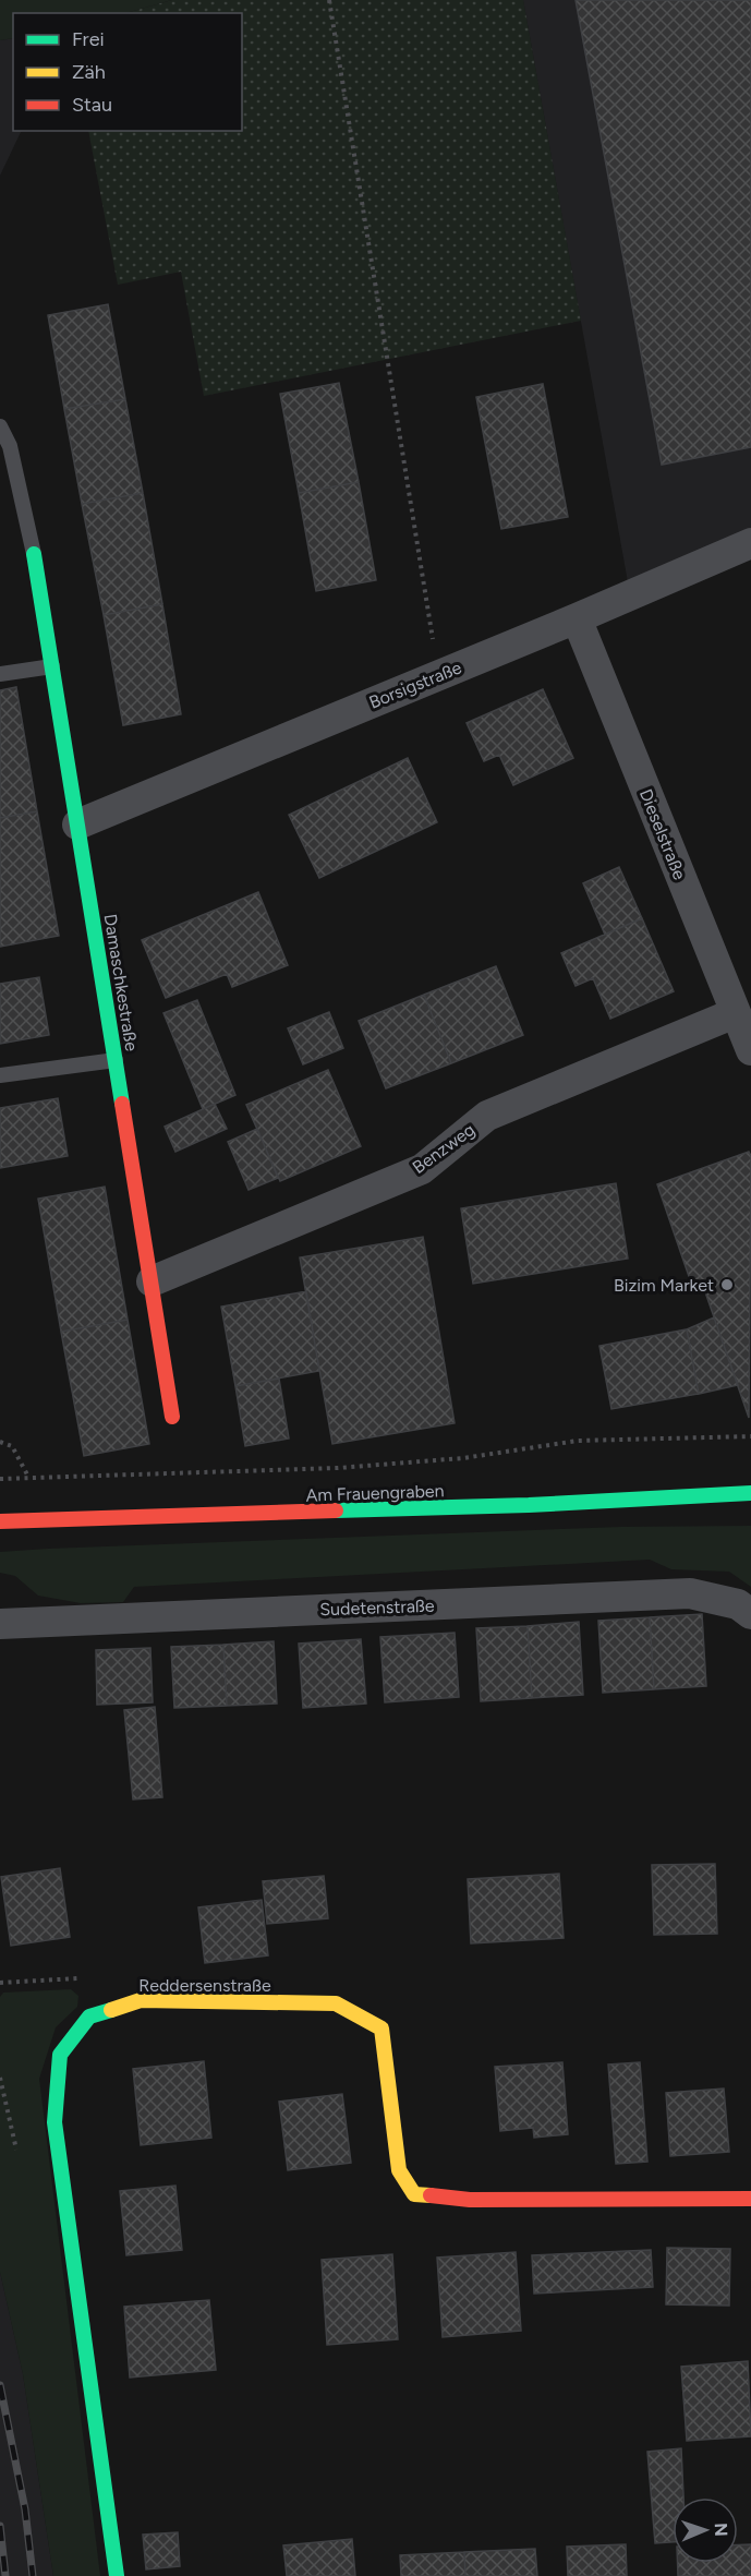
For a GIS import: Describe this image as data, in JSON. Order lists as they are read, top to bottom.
{
  "streets": {
    "street": [
      "Borsigstraße",
      "Dieselstraße",
      "Damaschkestraße",
      "Benzweg",
      "Am Frauengraben",
      "Sudetenstraße",
      "Reddersenstraße"
    ]
  },
  "crossings": [
    ["Borsigstraße", "Dieselstraße"],
    ["Borsigstraße", "Damaschkestraße"],
    ["Dieselstraße", "Benzweg"],
    ["Damaschkestraße", "Benzweg"]
  ],
  "places": ["Bizim Market"],
  "legend": ["Frei", "Zäh", "Stau"],
  "north": "right"
}
